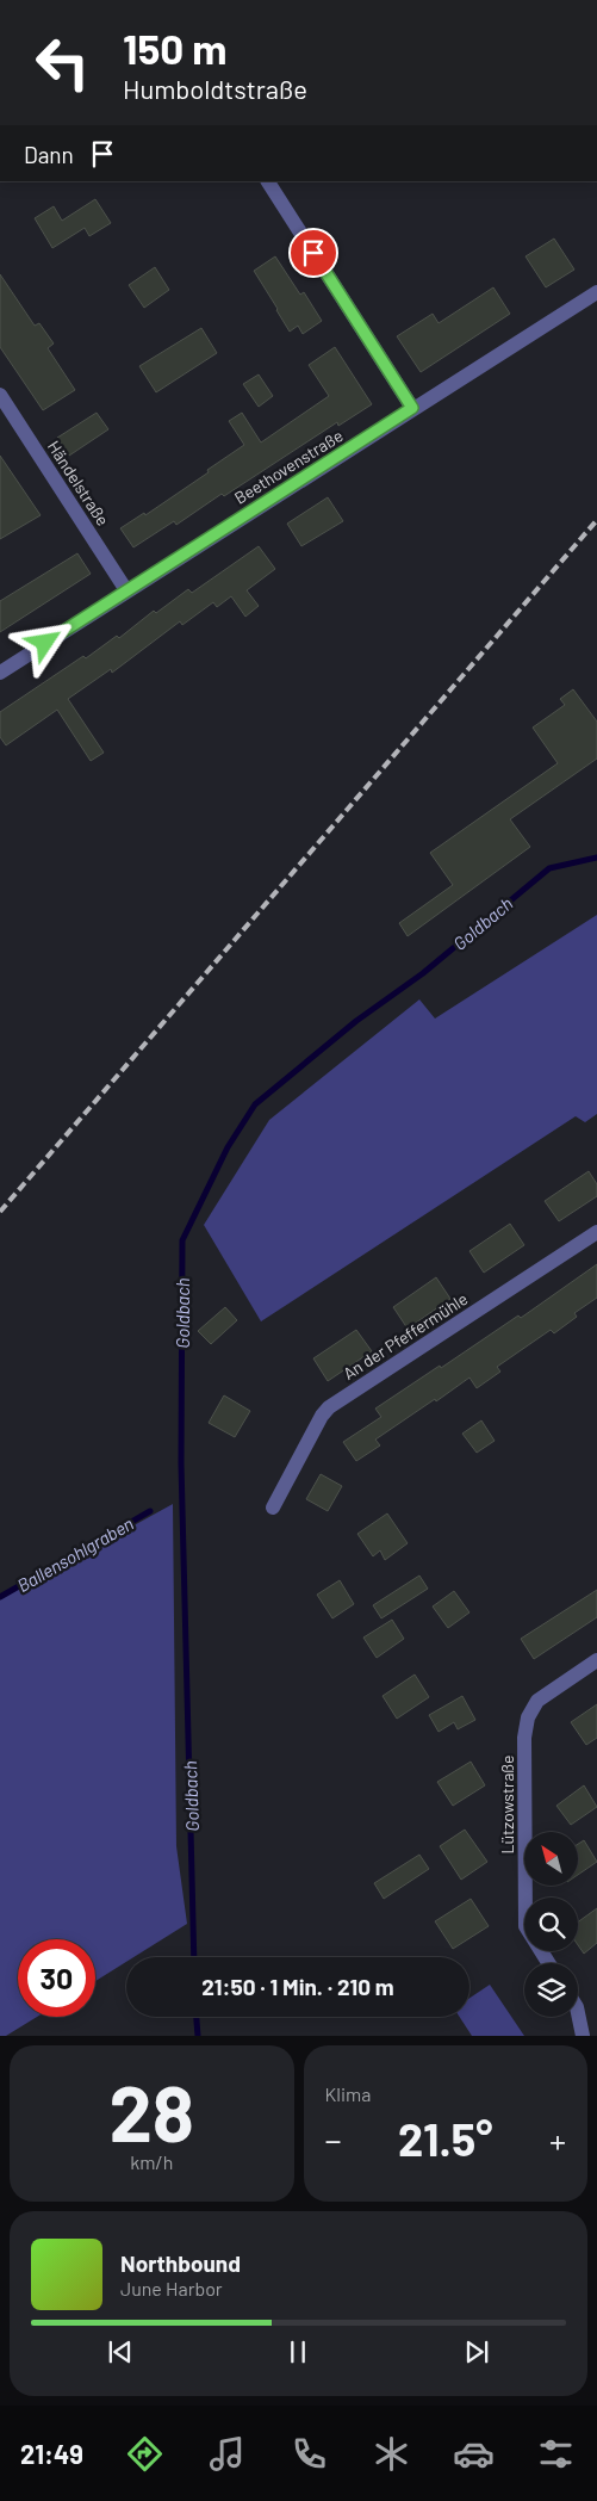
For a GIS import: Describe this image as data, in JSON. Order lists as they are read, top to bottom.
{
  "streets": {
    "street": [
      "Beethovenstraße",
      "Händelstraße",
      "An der Pfeffermühle",
      "Lützowstraße"
    ]
  },
  "crossings": [
    ["Beethovenstraße", "Händelstraße"]
  ],
  "water": ["Goldbach", "Ballensohlgraben"],
  "north": "top left",
  "page": {
    "turn": ["150 m", "Humboldtstraße"],
    "then": "Dann",
    "limit": "30",
    "trip": "21:50 · 1 Min. · 210 m",
    "tile": [
      ["28", "km/h"],
      "Klima"
    ],
    "heat": ["−", "21.5°", "+"],
    "song": ["Northbound", "June Harbor"],
    "tabs": "21:49"
  }
}
